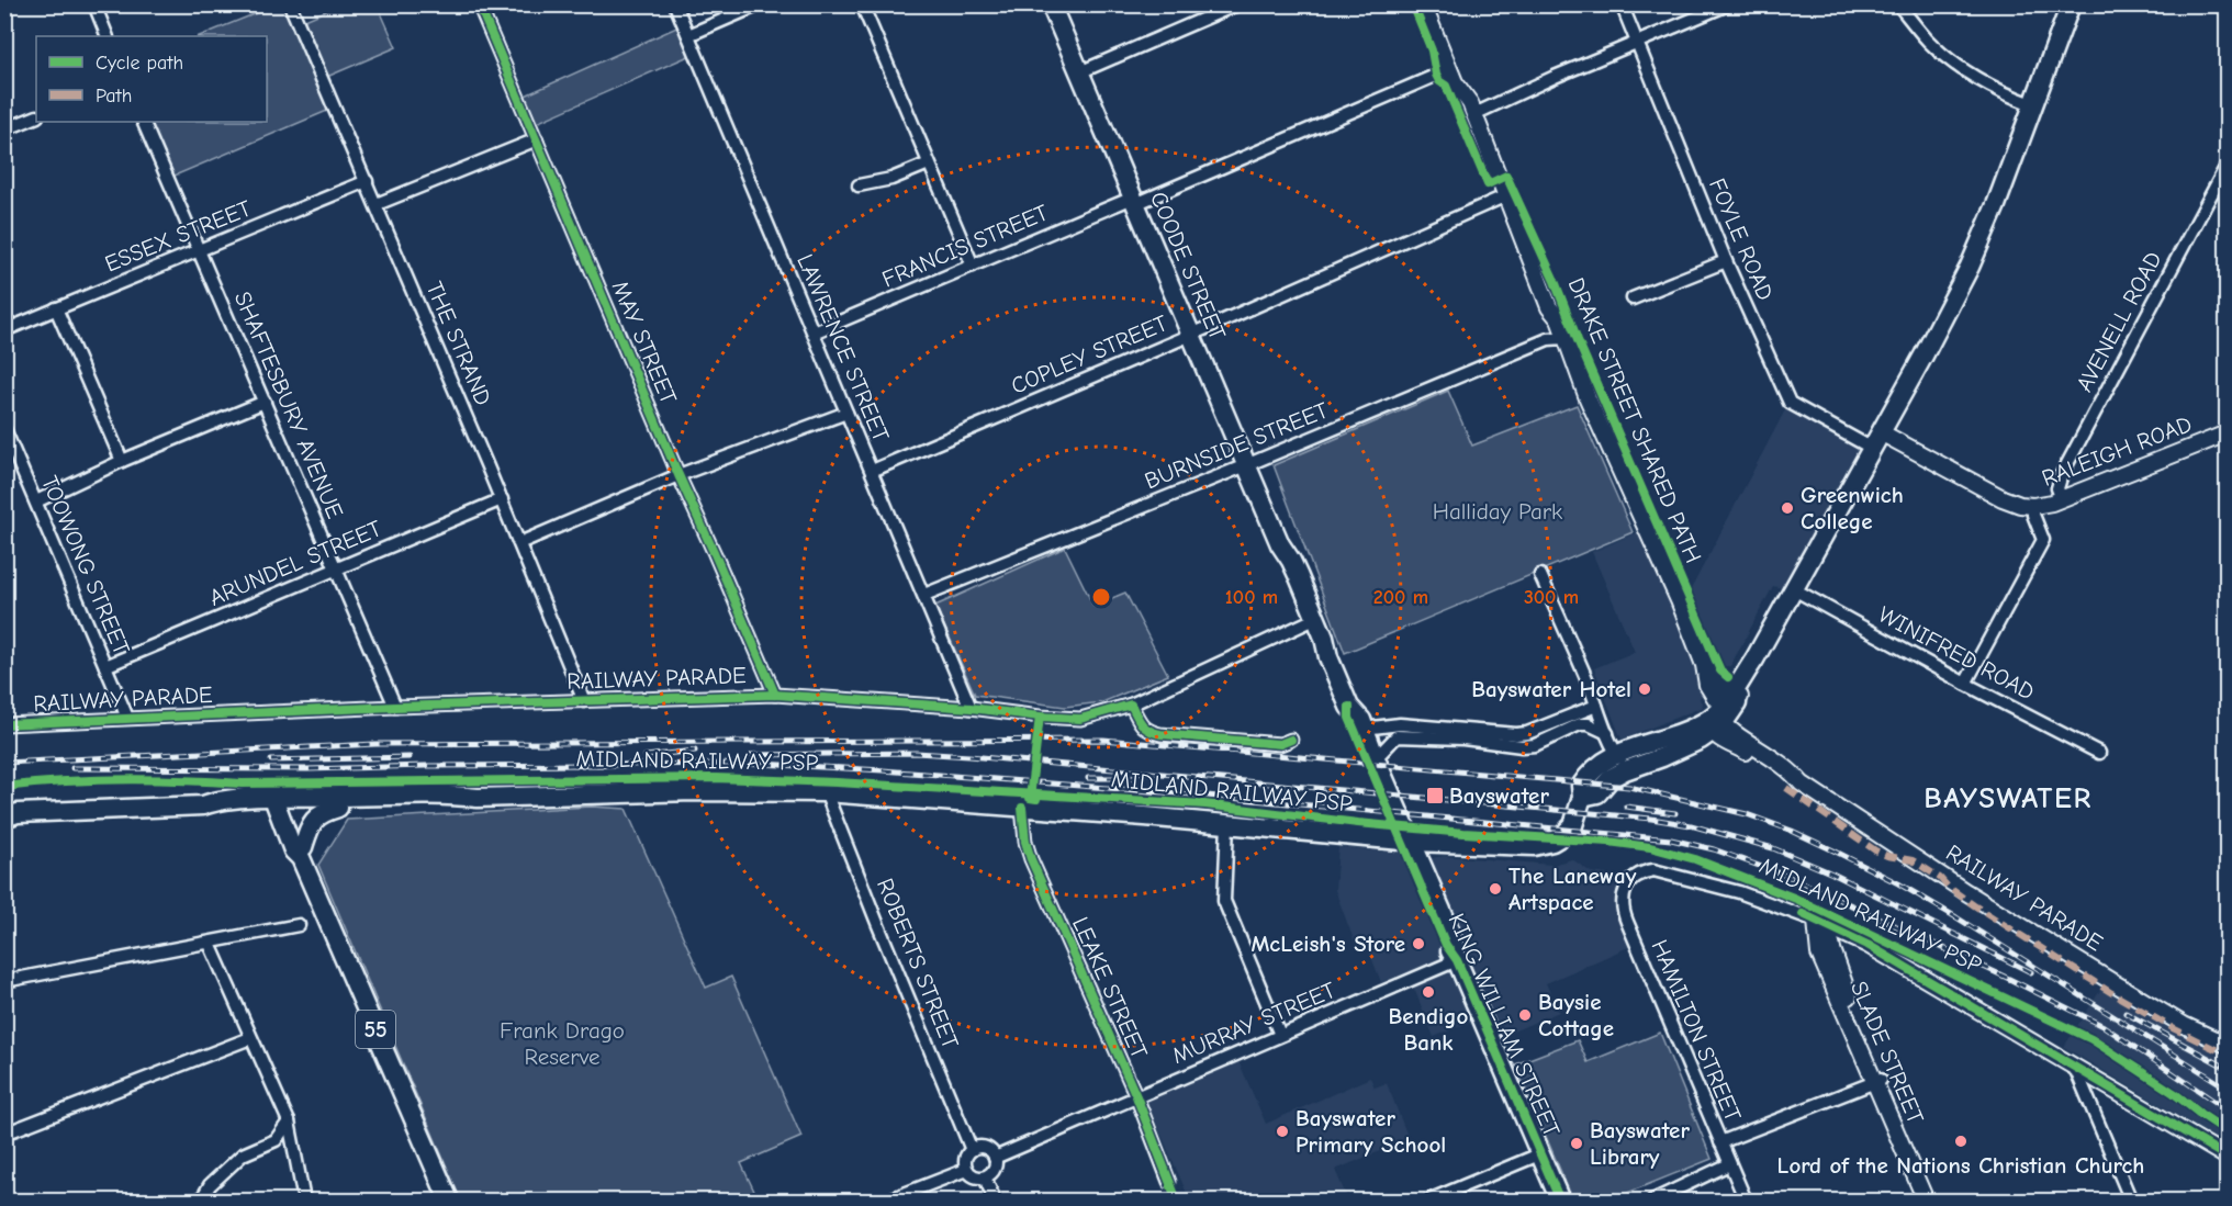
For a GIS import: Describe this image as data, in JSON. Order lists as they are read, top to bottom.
{
  "streets": {
    "main road": ["COODE STREET", "KING WILLIAM STREET", "55"],
    "street": [
      "ESSEX STREET",
      "FOYLE ROAD",
      "FRANCIS STREET",
      "AVENELL ROAD",
      "MAY STREET",
      "THE STRAND",
      "LAWRENCE STREET",
      "COPLEY STREET",
      "SHAFTESBURY AVENUE",
      "BURNSIDE STREET",
      "RALEIGH ROAD",
      "ARUNDEL STREET",
      "TOOWONG STREET",
      "WINIFRED ROAD",
      "RAILWAY PARADE",
      "ROBERTS STREET",
      "LEAKE STREET",
      "MURRAY STREET",
      "HAMILTON STREET",
      "SLADE STREET"
    ],
    "cycle path": ["DRAKE STREET SHARED PATH", "MIDLAND RAILWAY PSP"]
  },
  "crossings": [
    ["ESSEX STREET", "THE STRAND"],
    ["ESSEX STREET", "SHAFTESBURY AVENUE"],
    ["FOYLE ROAD", "RALEIGH ROAD"],
    ["FRANCIS STREET", "COODE STREET"],
    ["FRANCIS STREET", "LAWRENCE STREET"],
    ["COODE STREET", "COPLEY STREET"],
    ["COODE STREET", "BURNSIDE STREET"],
    ["COODE STREET", "RAILWAY PARADE"],
    ["COODE STREET", "KING WILLIAM STREET"],
    ["AVENELL ROAD", "RALEIGH ROAD"],
    ["MAY STREET", "RAILWAY PARADE"],
    ["THE STRAND", "ARUNDEL STREET"],
    ["THE STRAND", "RAILWAY PARADE"],
    ["LAWRENCE STREET", "COPLEY STREET"],
    ["LAWRENCE STREET", "BURNSIDE STREET"],
    ["LAWRENCE STREET", "RAILWAY PARADE"],
    ["SHAFTESBURY AVENUE", "ARUNDEL STREET"],
    ["SHAFTESBURY AVENUE", "RAILWAY PARADE"],
    ["ARUNDEL STREET", "TOOWONG STREET"],
    ["TOOWONG STREET", "RAILWAY PARADE"],
    ["ROBERTS STREET", "MURRAY STREET"],
    ["LEAKE STREET", "MURRAY STREET"],
    ["MURRAY STREET", "KING WILLIAM STREET"],
    ["HAMILTON STREET", "SLADE STREET"]
  ],
  "districts": ["BAYSWATER"],
  "parks": ["Halliday Park", "Frank Drago Reserve"],
  "places": {
    "other": [
      "Greenwich College",
      "Bayswater Hotel",
      "The Laneway Artspace",
      "McLeish's Store",
      "Bendigo Bank",
      "Baysie Cottage",
      "Bayswater Primary School",
      "Lord of the Nations Christian Church",
      "Bayswater Library"
    ],
    "transit": ["Bayswater"]
  },
  "legend": ["Cycle path", "Path"],
  "rings": ["100 m", "200 m", "300 m"]
}
